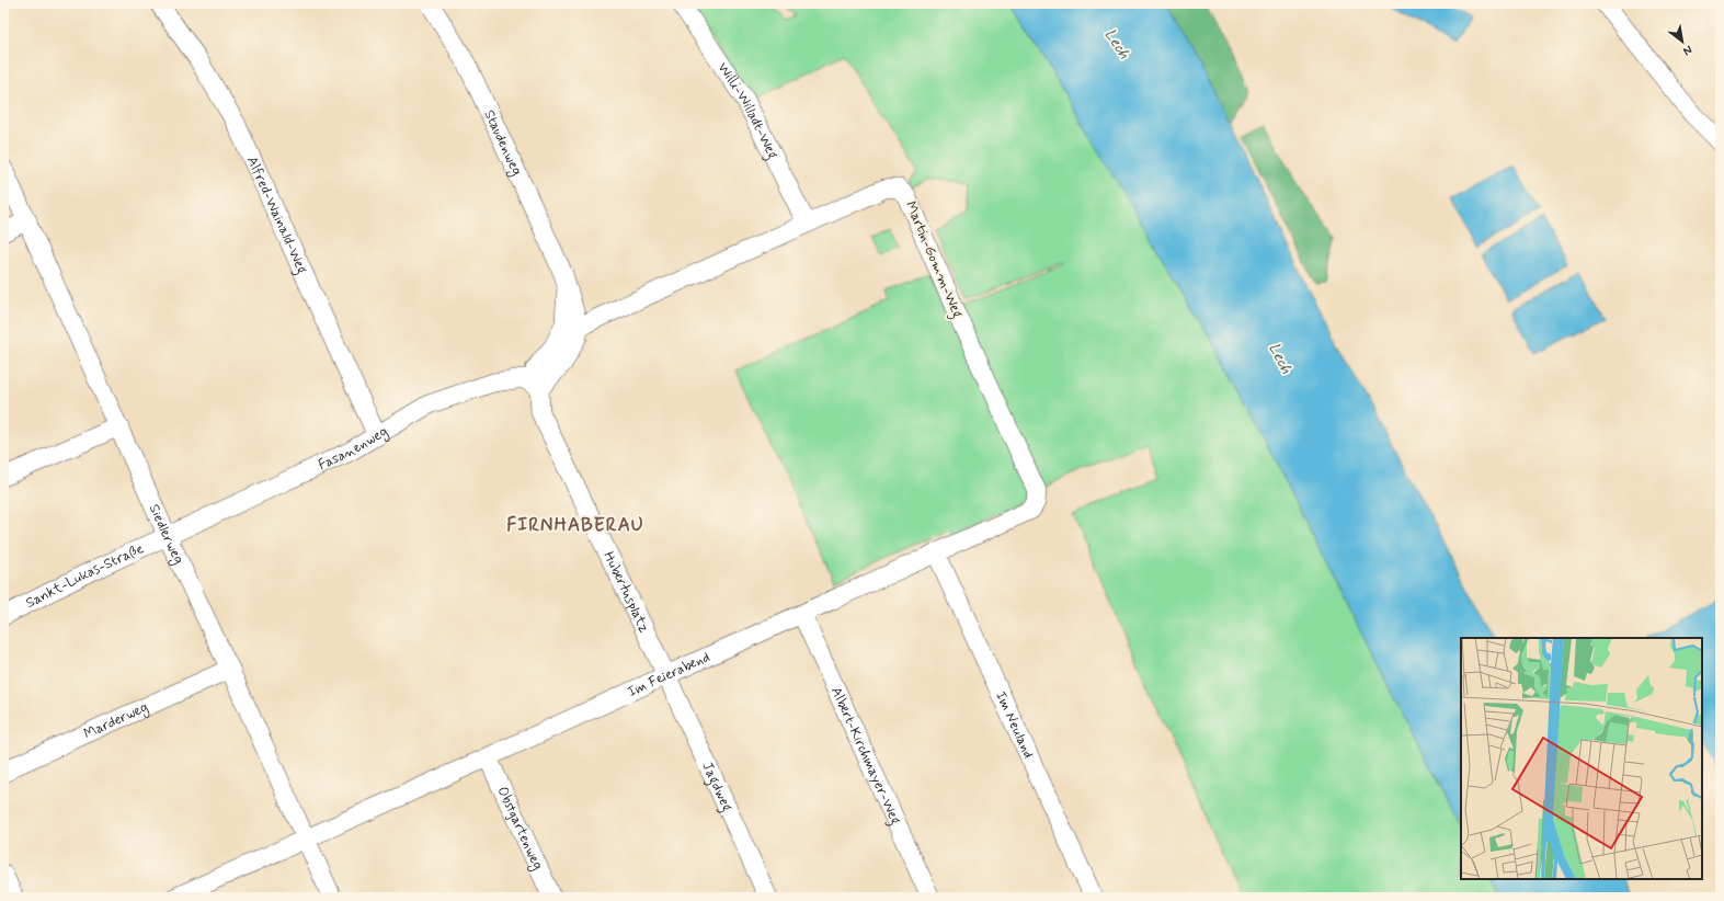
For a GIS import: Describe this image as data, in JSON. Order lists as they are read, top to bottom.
{
  "streets": {
    "street": [
      "Willi-Willadt-Weg",
      "Staudenweg",
      "Alfred-Wainald-Weg",
      "Martin-Gomm-Weg",
      "Fasanenweg",
      "Siedlerweg",
      "Sankt-Lukas-Straße",
      "Hubertusplatz",
      "Im Feierabend",
      "Marderweg",
      "Im Neuland",
      "Albert-Kirchmayer-Weg",
      "Jagdweg",
      "Obstgartenweg"
    ]
  },
  "crossings": [
    ["Willi-Willadt-Weg", "Martin-Gomm-Weg"],
    ["Alfred-Wainald-Weg", "Fasanenweg"],
    ["Martin-Gomm-Weg", "Im Feierabend"],
    ["Fasanenweg", "Siedlerweg"],
    ["Fasanenweg", "Sankt-Lukas-Straße"],
    ["Fasanenweg", "Hubertusplatz"],
    ["Siedlerweg", "Sankt-Lukas-Straße"],
    ["Siedlerweg", "Im Feierabend"],
    ["Siedlerweg", "Marderweg"],
    ["Hubertusplatz", "Im Feierabend"],
    ["Hubertusplatz", "Jagdweg"],
    ["Im Feierabend", "Im Neuland"],
    ["Im Feierabend", "Albert-Kirchmayer-Weg"],
    ["Im Feierabend", "Jagdweg"],
    ["Im Feierabend", "Obstgartenweg"]
  ],
  "districts": ["FIRNHABERAU"],
  "water": ["Lech"],
  "north": "bottom right"
}
